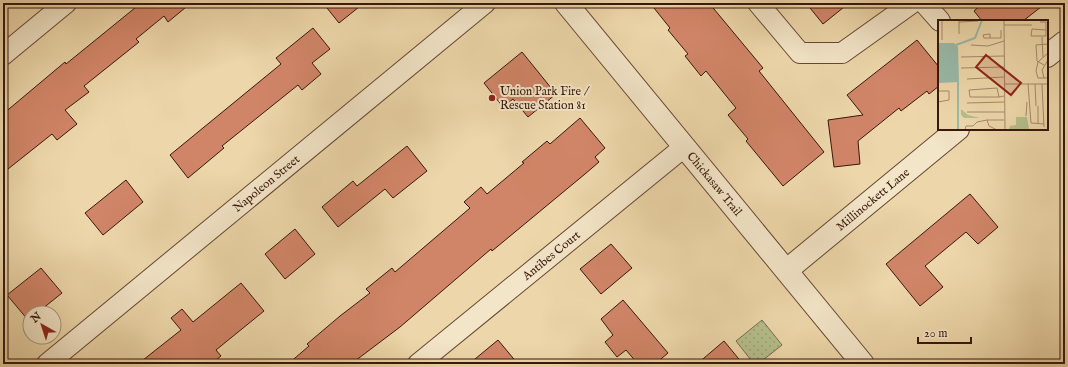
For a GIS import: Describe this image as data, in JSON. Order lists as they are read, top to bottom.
{
  "streets": {
    "street": [
      "Chickasaw Trail",
      "Napoleon Street",
      "Millinockett Lane",
      "Antibes Court"
    ]
  },
  "crossings": [
    ["Chickasaw Trail", "Millinockett Lane"],
    ["Chickasaw Trail", "Antibes Court"]
  ],
  "places": ["Union Park Fire / Rescue Station 81"],
  "scale_bar": "20 m",
  "north": "top left"
}
